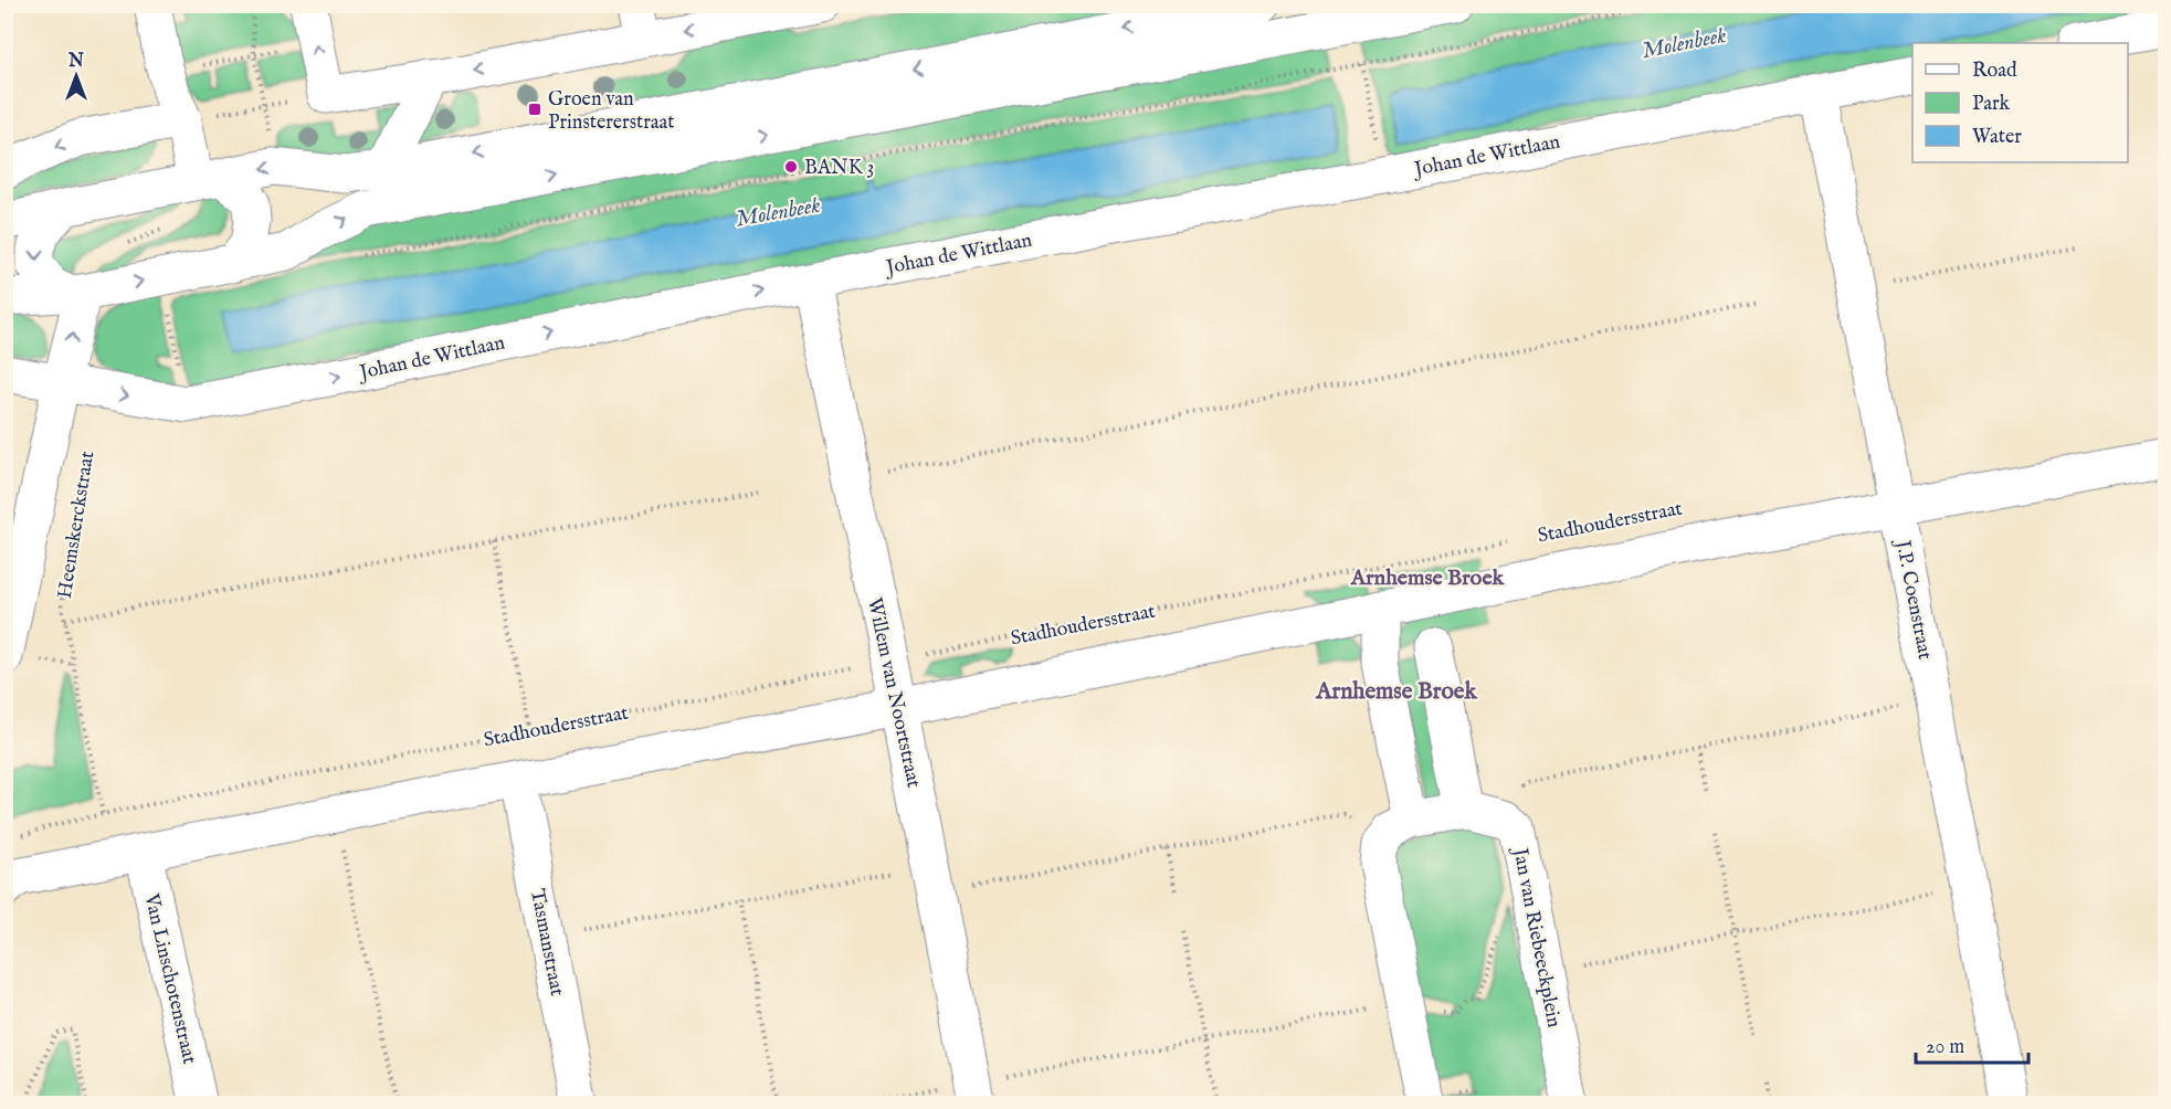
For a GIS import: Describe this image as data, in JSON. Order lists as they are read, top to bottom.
{
  "streets": {
    "street": [
      "Johan de Wittlaan",
      "Stadhoudersstraat",
      "Heemskerckstraat",
      "J.P. Coenstraat",
      "Willem van Noortstraat",
      "Jan van Riebeeckplein",
      "Tasmanstraat",
      "Van Linschotenstraat"
    ]
  },
  "crossings": [
    ["Johan de Wittlaan", "Heemskerckstraat"],
    ["Johan de Wittlaan", "J.P. Coenstraat"],
    ["Johan de Wittlaan", "Willem van Noortstraat"],
    ["Stadhoudersstraat", "Heemskerckstraat"],
    ["Stadhoudersstraat", "J.P. Coenstraat"],
    ["Stadhoudersstraat", "Willem van Noortstraat"],
    ["Stadhoudersstraat", "Tasmanstraat"],
    ["Stadhoudersstraat", "Van Linschotenstraat"]
  ],
  "districts": ["Arnhemse Broek", "Arnhemse Broek"],
  "water": ["Molenbeek"],
  "places": {
    "transit": ["Groen van Prinstererstraat"],
    "other": ["BANK 3"]
  },
  "legend": ["Road", "Park", "Water"],
  "scale_bar": "20 m",
  "north": "top"
}
